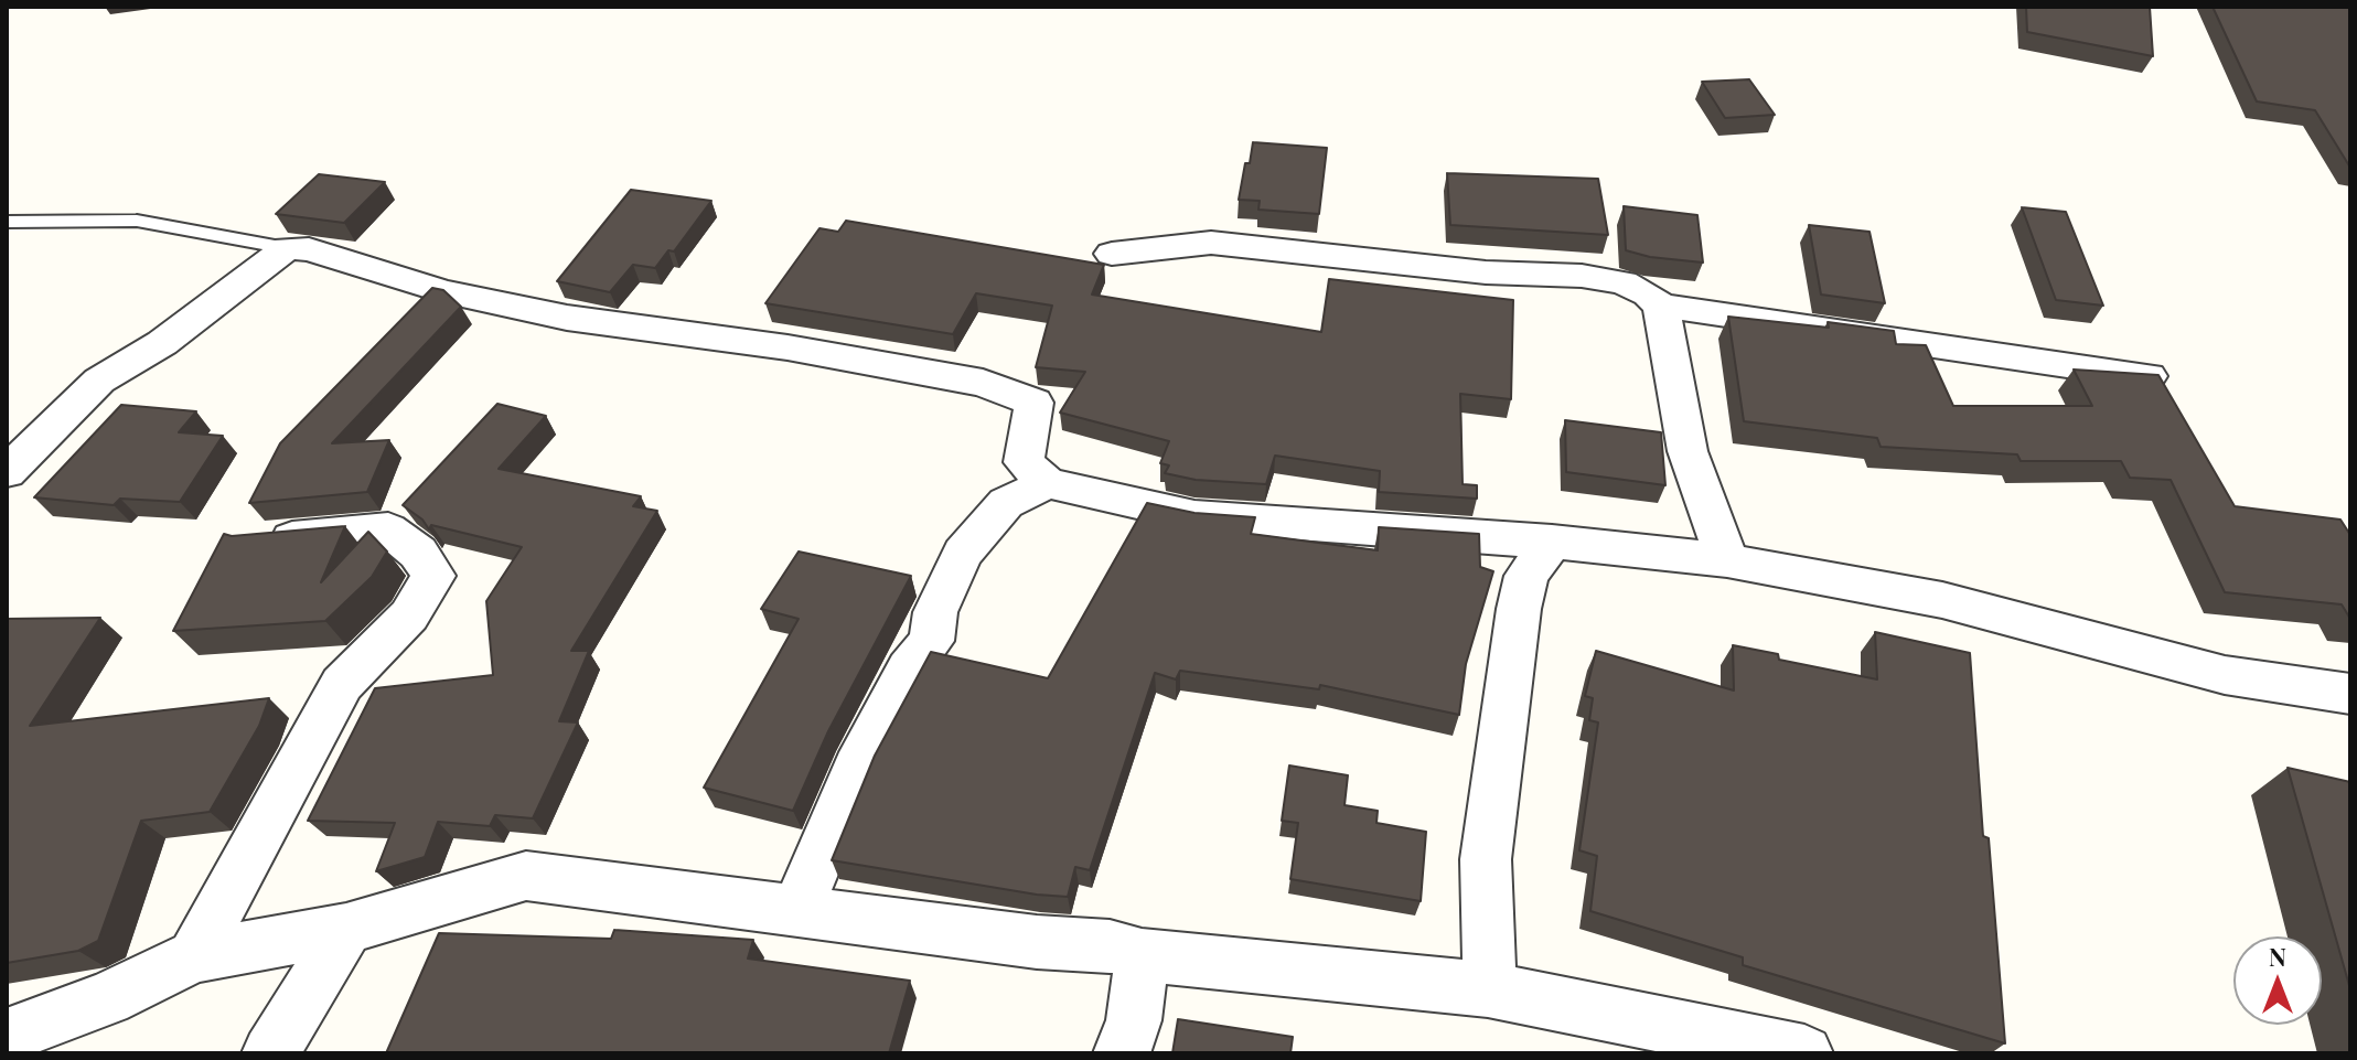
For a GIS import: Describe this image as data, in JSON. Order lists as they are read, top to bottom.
{
  "north": "top"
}
